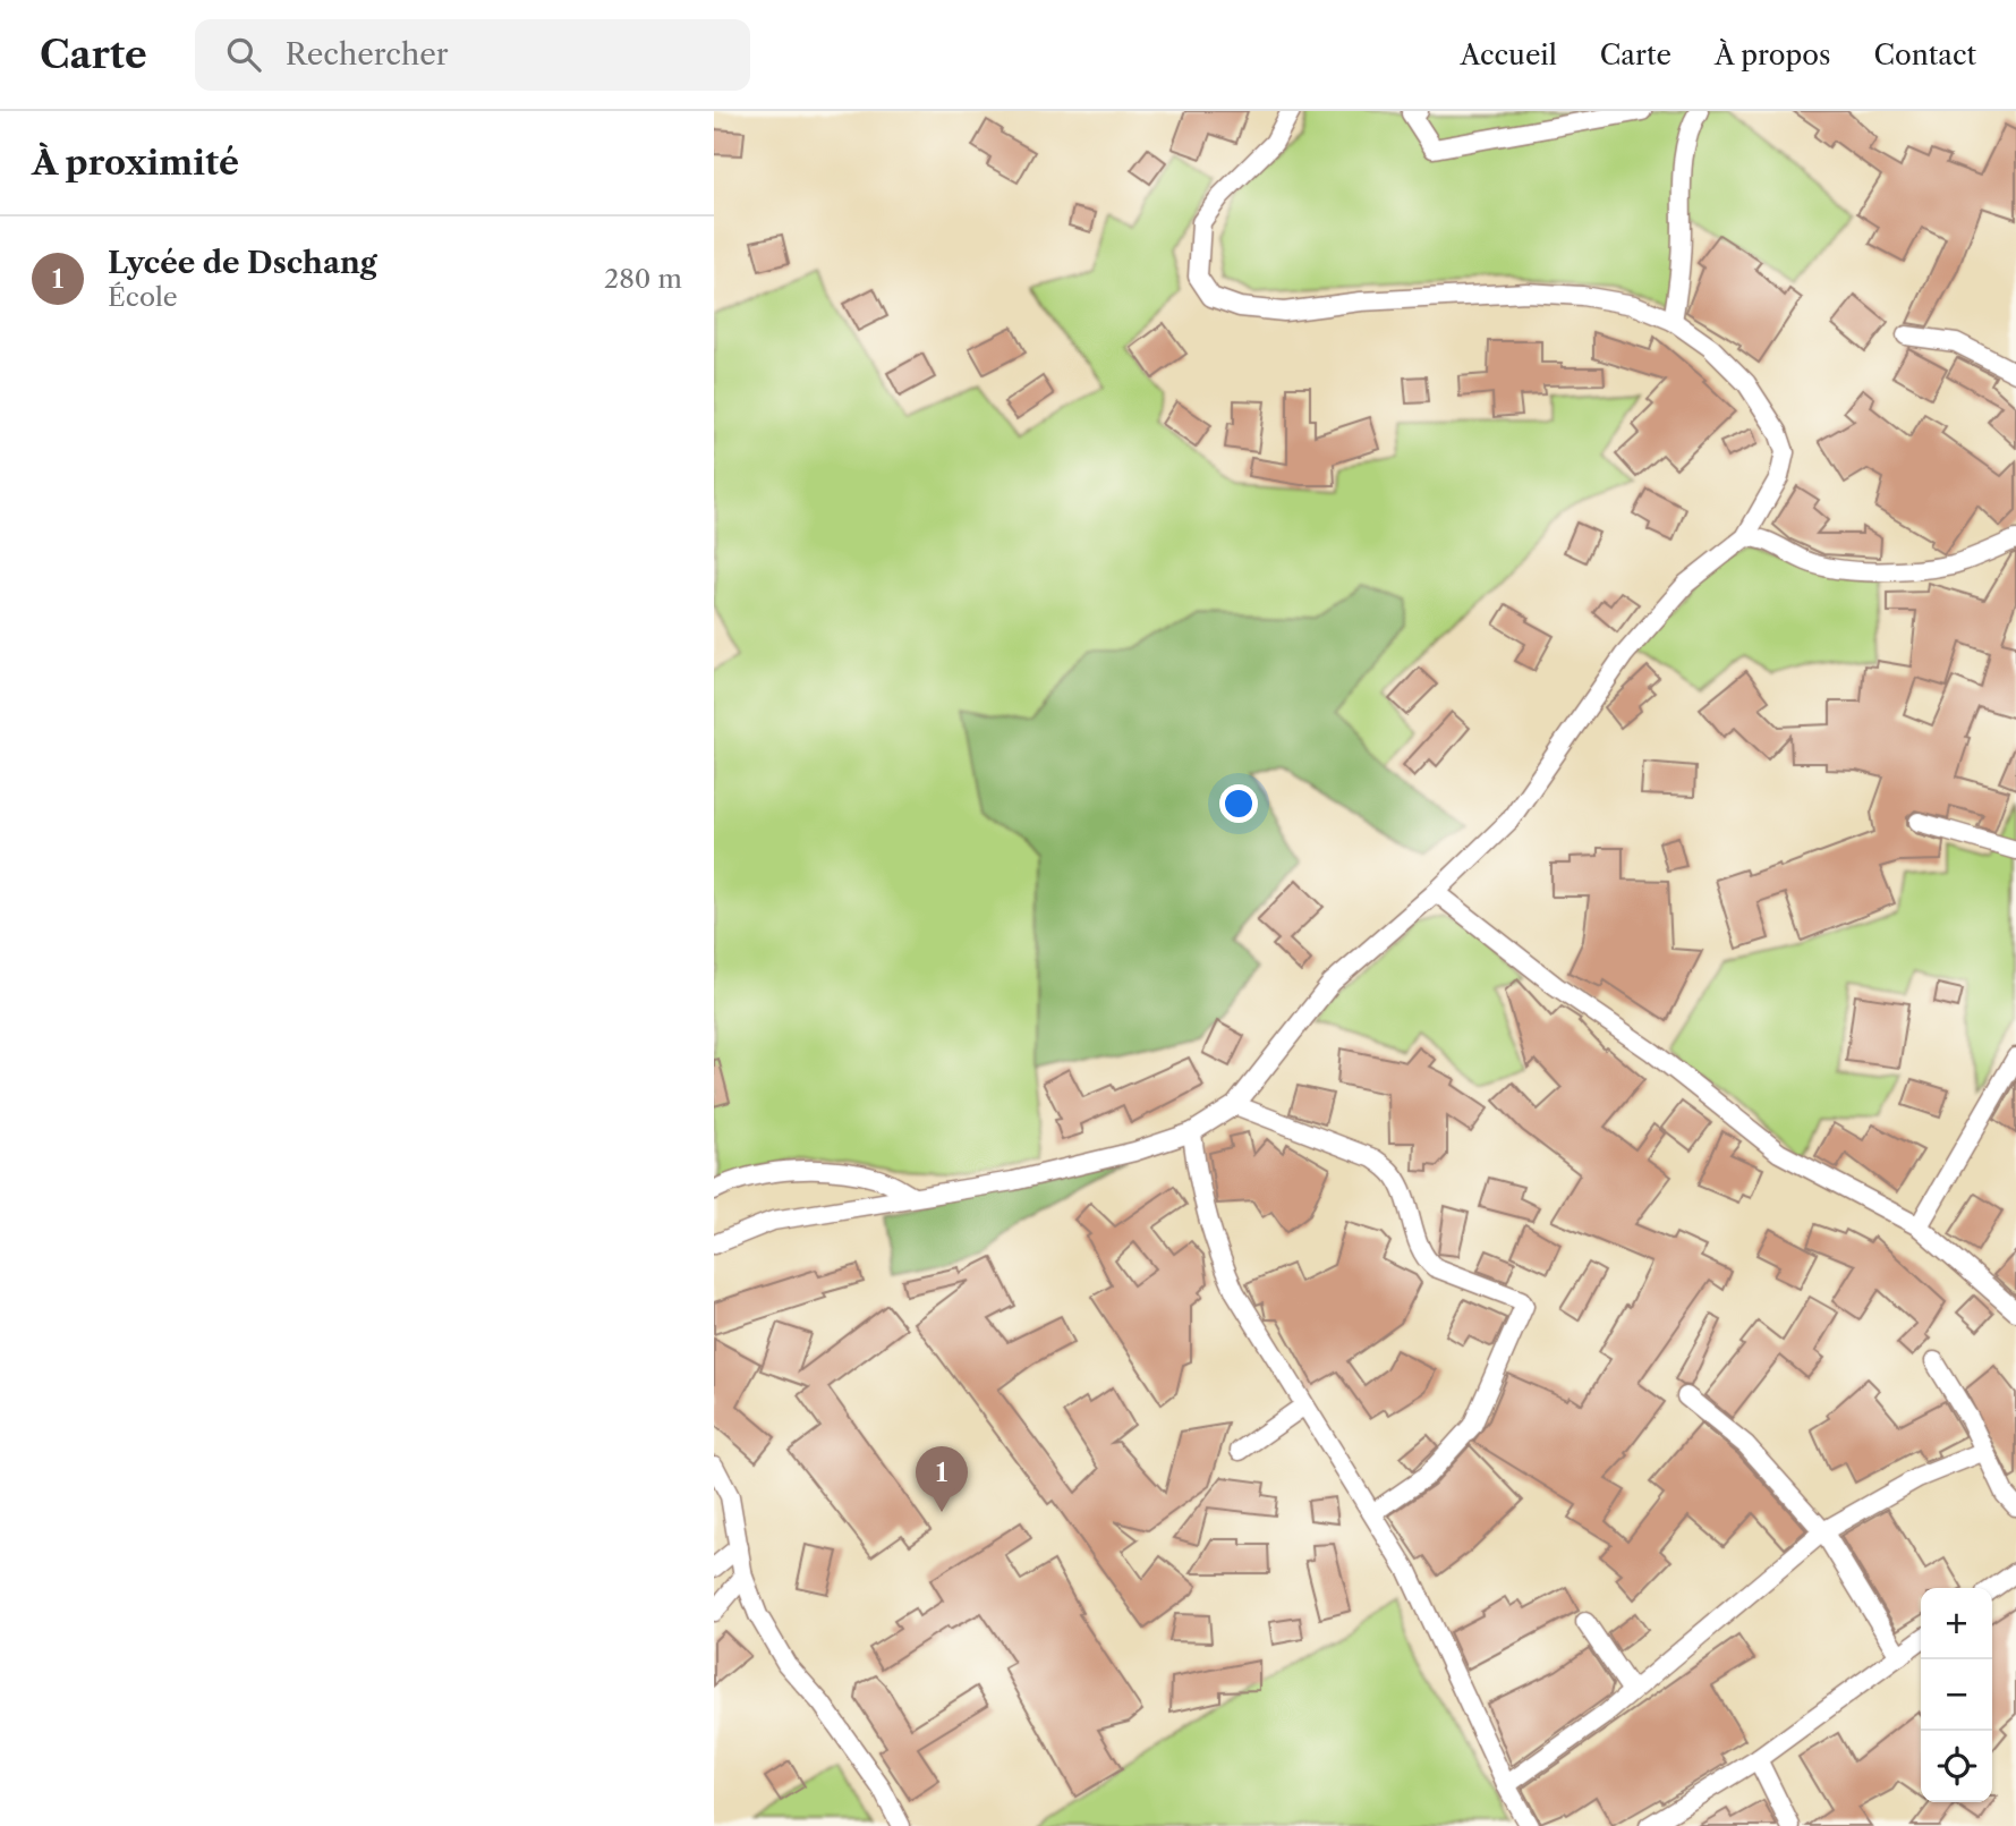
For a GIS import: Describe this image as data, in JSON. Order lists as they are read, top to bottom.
{
  "page": {
    "header": "Carte",
    "search": "Rechercher",
    "nav": [
      "Accueil",
      "Carte",
      "À propos",
      "Contact"
    ],
    "heading": "À proximité",
    "list": [
      {
        "mark": "1",
        "name": "Lycée de Dschang",
        "note": "École",
        "value": "280 m"
      }
    ],
    "pins": "1",
    "map_buttons": ["+", "−"]
  }
}
